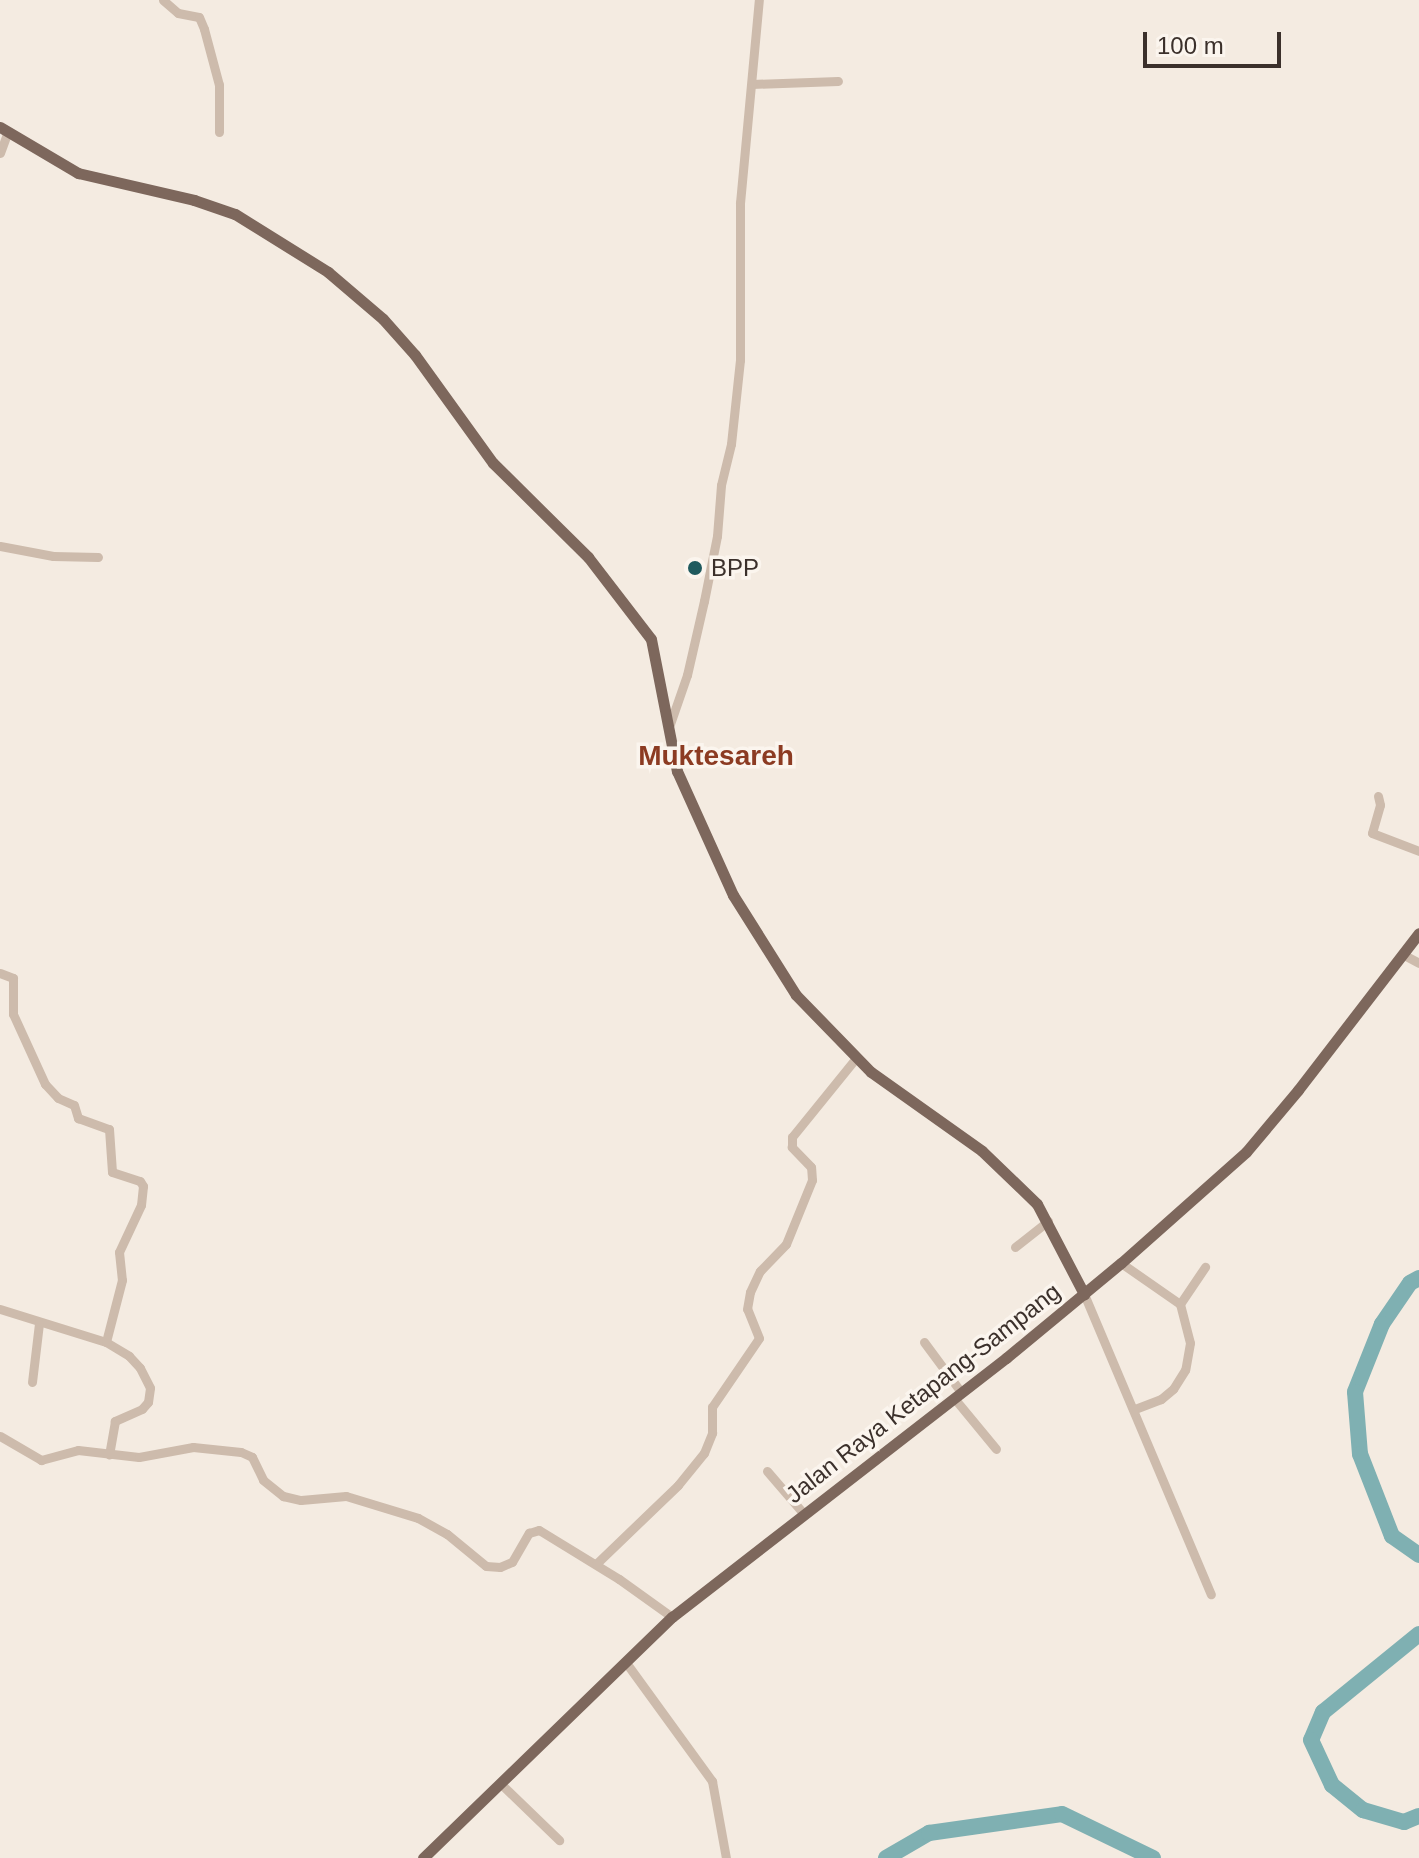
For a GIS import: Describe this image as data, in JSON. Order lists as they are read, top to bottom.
{
  "streets": {
    "main road": ["Jalan Raya Ketapang-Sampang"]
  },
  "districts": ["Muktesareh"],
  "places": ["BPP"],
  "scale_bar": "100 m"
}
